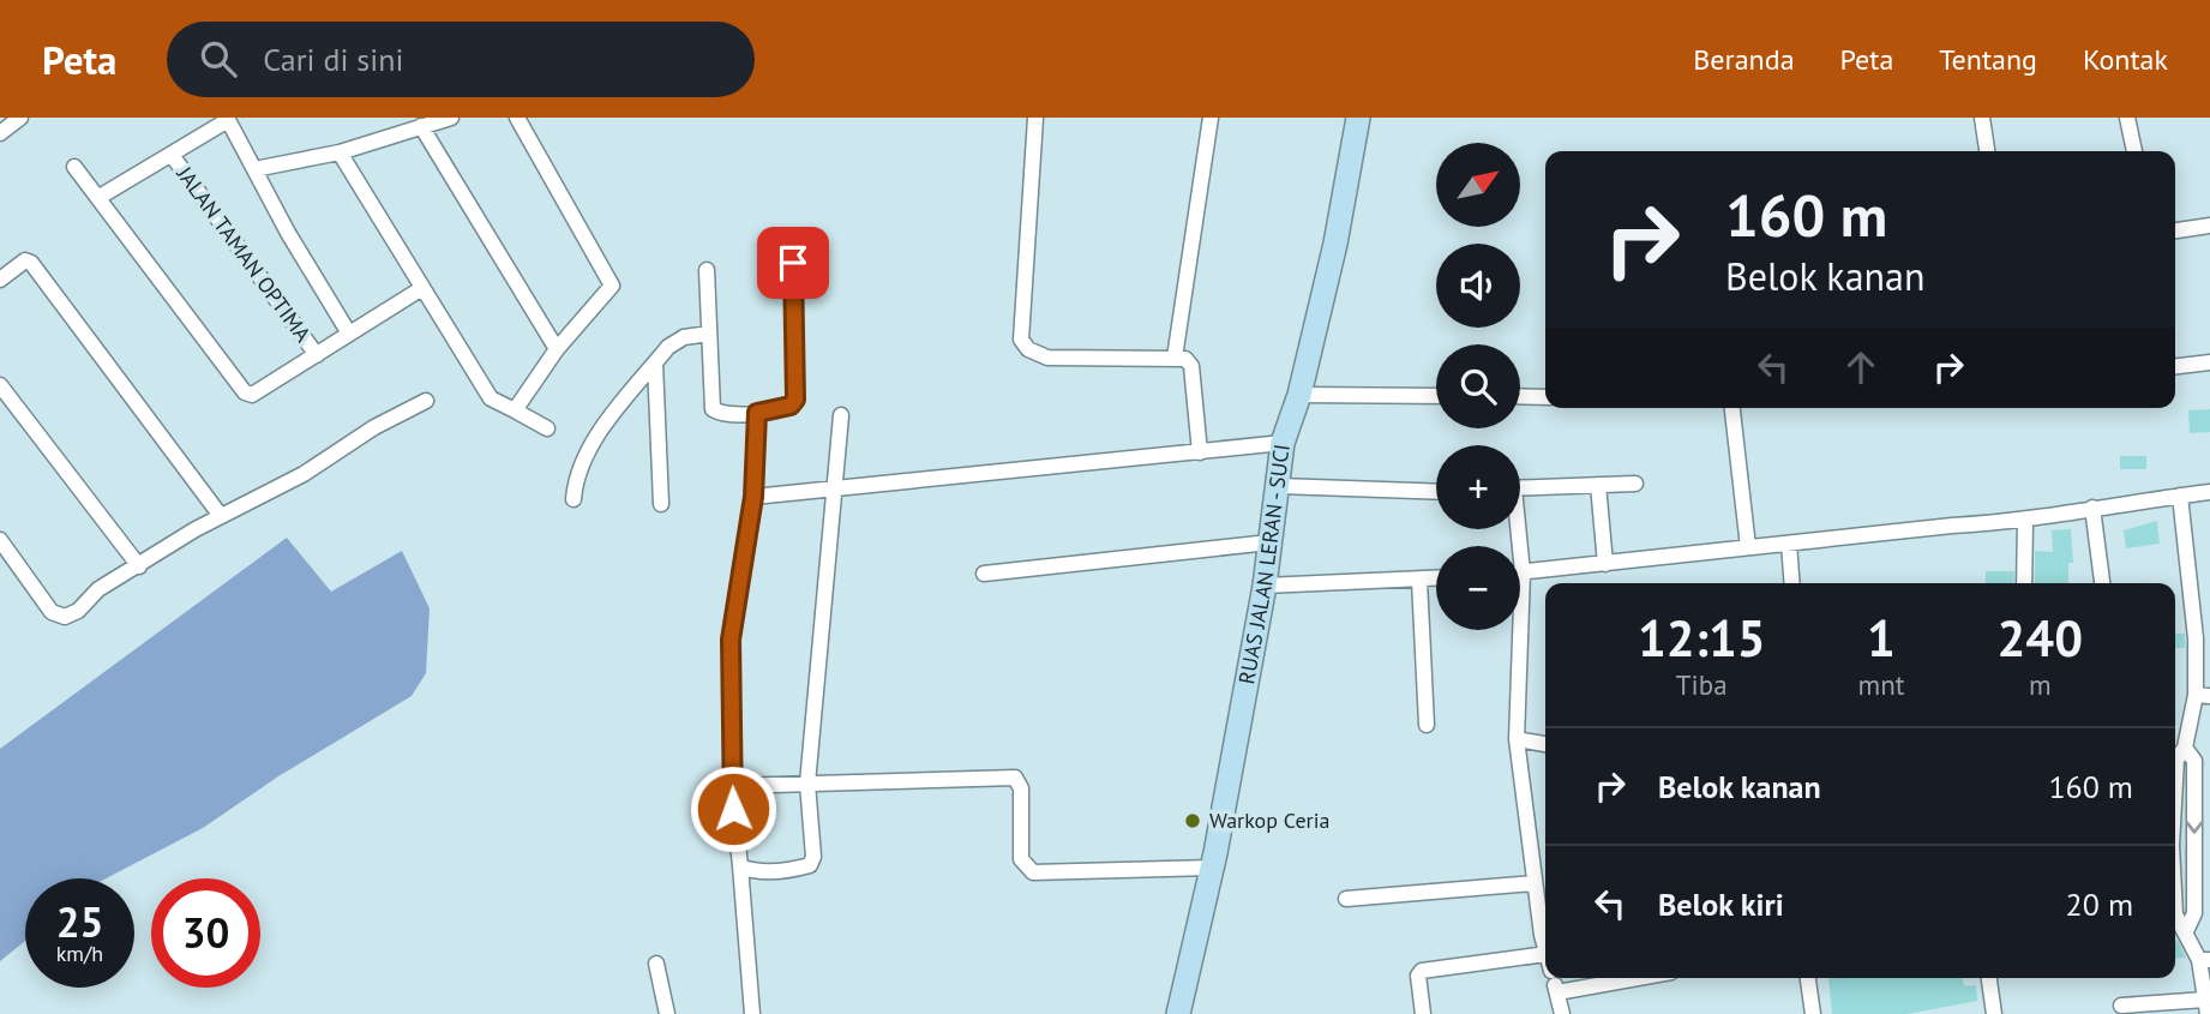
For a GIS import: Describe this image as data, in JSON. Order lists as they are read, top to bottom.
{
  "streets": {
    "main road": ["RUAS JALAN LERAN - SUCI"],
    "street": ["JALAN TAMAN OPTIMA"]
  },
  "places": ["Warkop Ceria"],
  "north": "top right",
  "page": {
    "header": "Peta",
    "search": "Cari di sini",
    "nav": [
      "Beranda",
      "Peta",
      "Tentang",
      "Kontak"
    ],
    "map_buttons": ["+", "−"],
    "turn": ["160 m", "Belok kanan"],
    "eta": [
      "12:15",
      "Tiba",
      "1",
      "mnt",
      "240",
      "m"
    ],
    "list": [
      {
        "name": "Belok kanan",
        "value": "160 m"
      },
      {
        "name": "Belok kiri",
        "value": "20 m"
      }
    ],
    "speed": "25 km/h",
    "limit": "30"
  }
}
